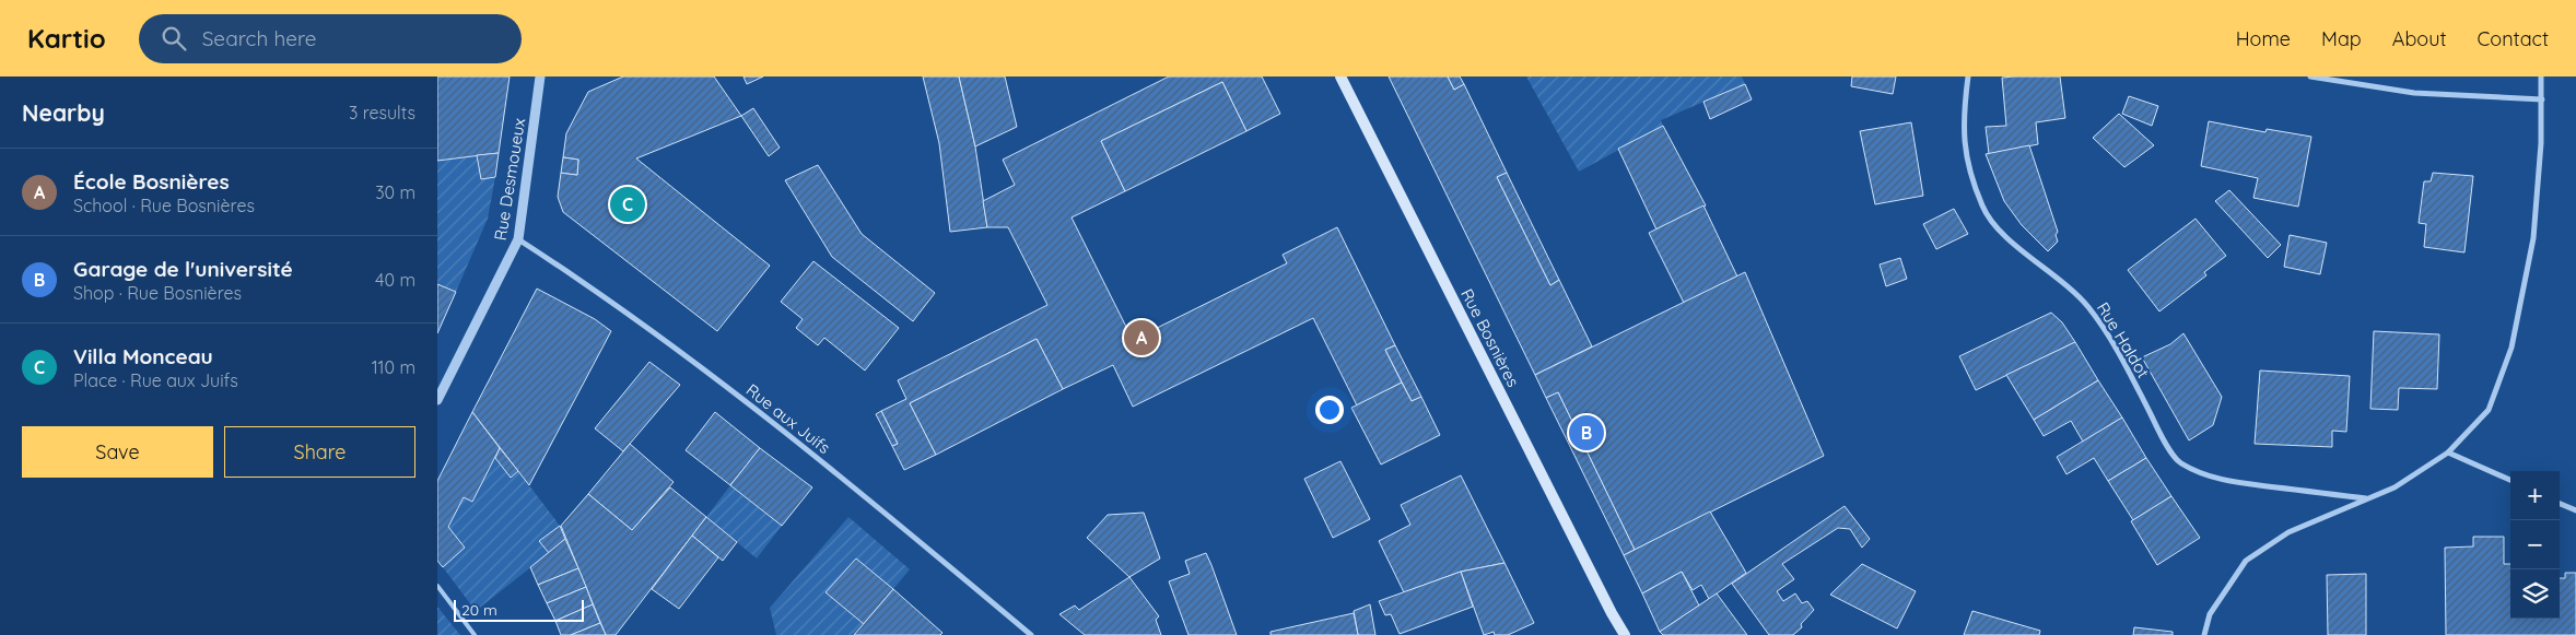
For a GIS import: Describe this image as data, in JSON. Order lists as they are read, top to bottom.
{
  "streets": {
    "main road": ["Rue Bosnières"],
    "street": ["Rue Desmoueux", "Rue Haldot", "Rue aux Juifs"]
  },
  "crossings": [
    ["Rue Desmoueux", "Rue aux Juifs"]
  ],
  "scale_bar": "20 m",
  "page": {
    "header": "Kartio",
    "search": "Search here",
    "nav": [
      "Home",
      "Map",
      "About",
      "Contact"
    ],
    "heading": ["Nearby", "3 results"],
    "list": [
      {
        "mark": "A",
        "name": "École Bosnières",
        "note": "School · Rue Bosnières",
        "value": "30 m"
      },
      {
        "mark": "B",
        "name": "Garage de l'université",
        "note": "Shop · Rue Bosnières",
        "value": "40 m"
      },
      {
        "mark": "C",
        "name": "Villa Monceau",
        "note": "Place · Rue aux Juifs",
        "value": "110 m"
      }
    ],
    "pins": ["C", "A", "B"],
    "buttons": ["Save", "Share"],
    "map_buttons": ["+", "−"],
    "scale": "20 m"
  }
}
